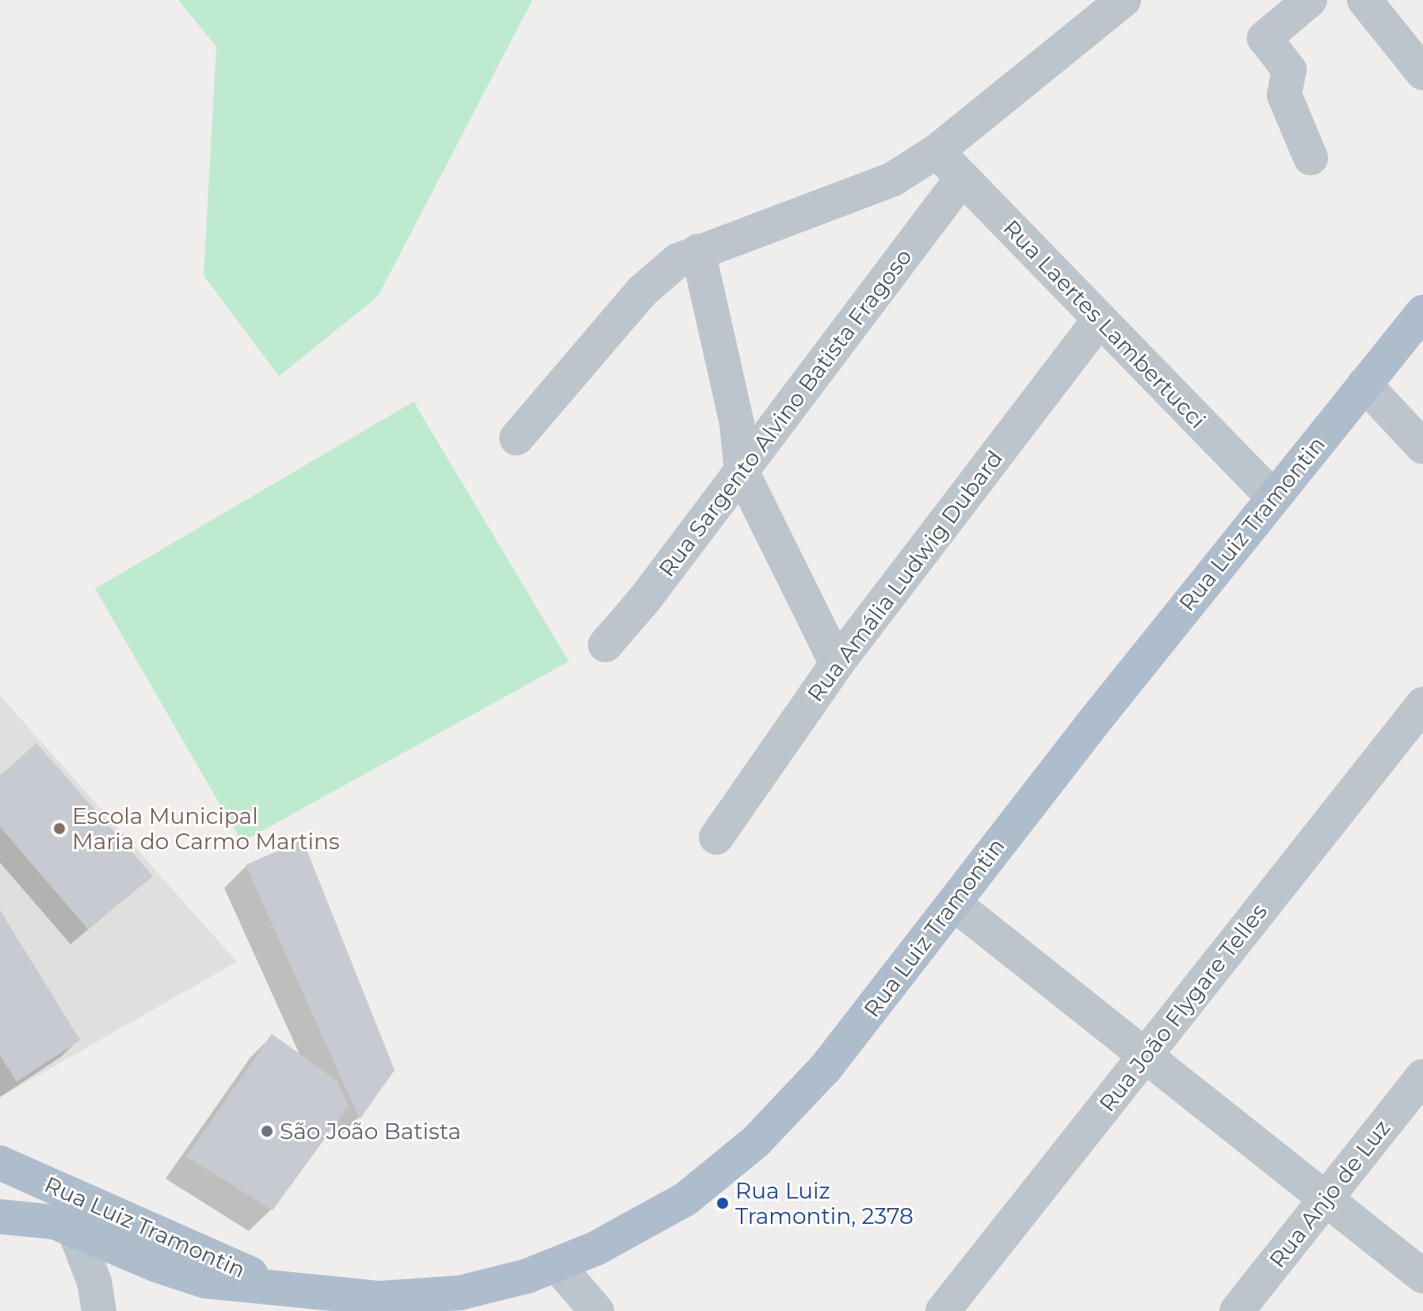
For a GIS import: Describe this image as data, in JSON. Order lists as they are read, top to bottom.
{
  "streets": {
    "main road": ["Rua Luiz Tramontin"],
    "street": [
      "Rua Laertes Lambertucci",
      "Rua Sargento Alvino Batista Fragoso",
      "Rua Amália Ludwig Dubard",
      "Rua João Flygare Telles",
      "Rua Anjo de Luz"
    ]
  },
  "crossings": [
    ["Rua Laertes Lambertucci", "Rua Sargento Alvino Batista Fragoso"],
    ["Rua Laertes Lambertucci", "Rua Luiz Tramontin"],
    ["Rua Laertes Lambertucci", "Rua Amália Ludwig Dubard"]
  ],
  "places": ["Escola Municipal Maria do Carmo Martins", "São João Batista", "Rua Luiz Tramontin, 2378"]
}
